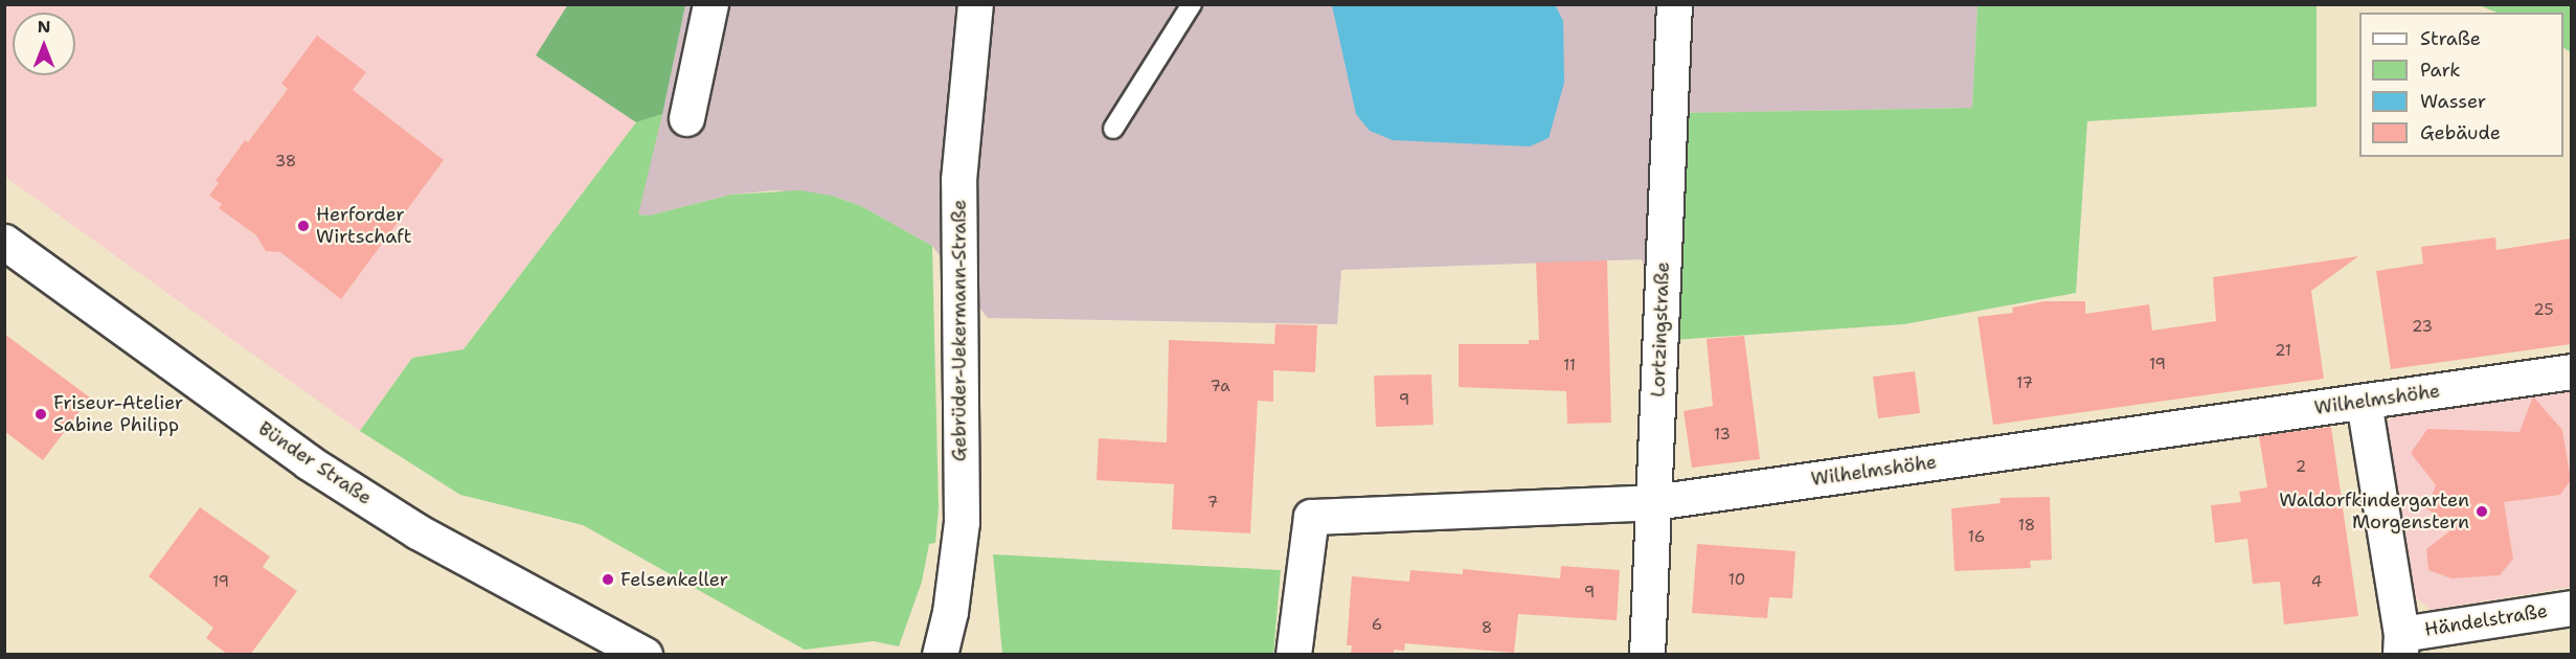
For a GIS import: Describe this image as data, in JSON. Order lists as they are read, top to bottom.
{
  "streets": {
    "street": [
      "Lortzingstraße",
      "Gebrüder-Uekermann-Straße",
      "Wilhelmshöhe",
      "Bünder Straße",
      "Händelstraße"
    ]
  },
  "crossings": [
    ["Lortzingstraße", "Wilhelmshöhe"]
  ],
  "places": [
    "Herforder Wirtschaft",
    "Friseur-Atelier Sabine Philipp",
    "Waldorfkindergarten Morgenstern",
    "Felsenkeller"
  ],
  "house_numbers": [
    "38",
    "25",
    "23",
    "21",
    "19",
    "11",
    "17",
    "7a",
    "9",
    "13",
    "2",
    "7",
    "18",
    "16",
    "10",
    "19",
    "4",
    "9",
    "6",
    "8"
  ],
  "legend": [
    "Straße",
    "Park",
    "Wasser",
    "Gebäude"
  ],
  "north": "top"
}
